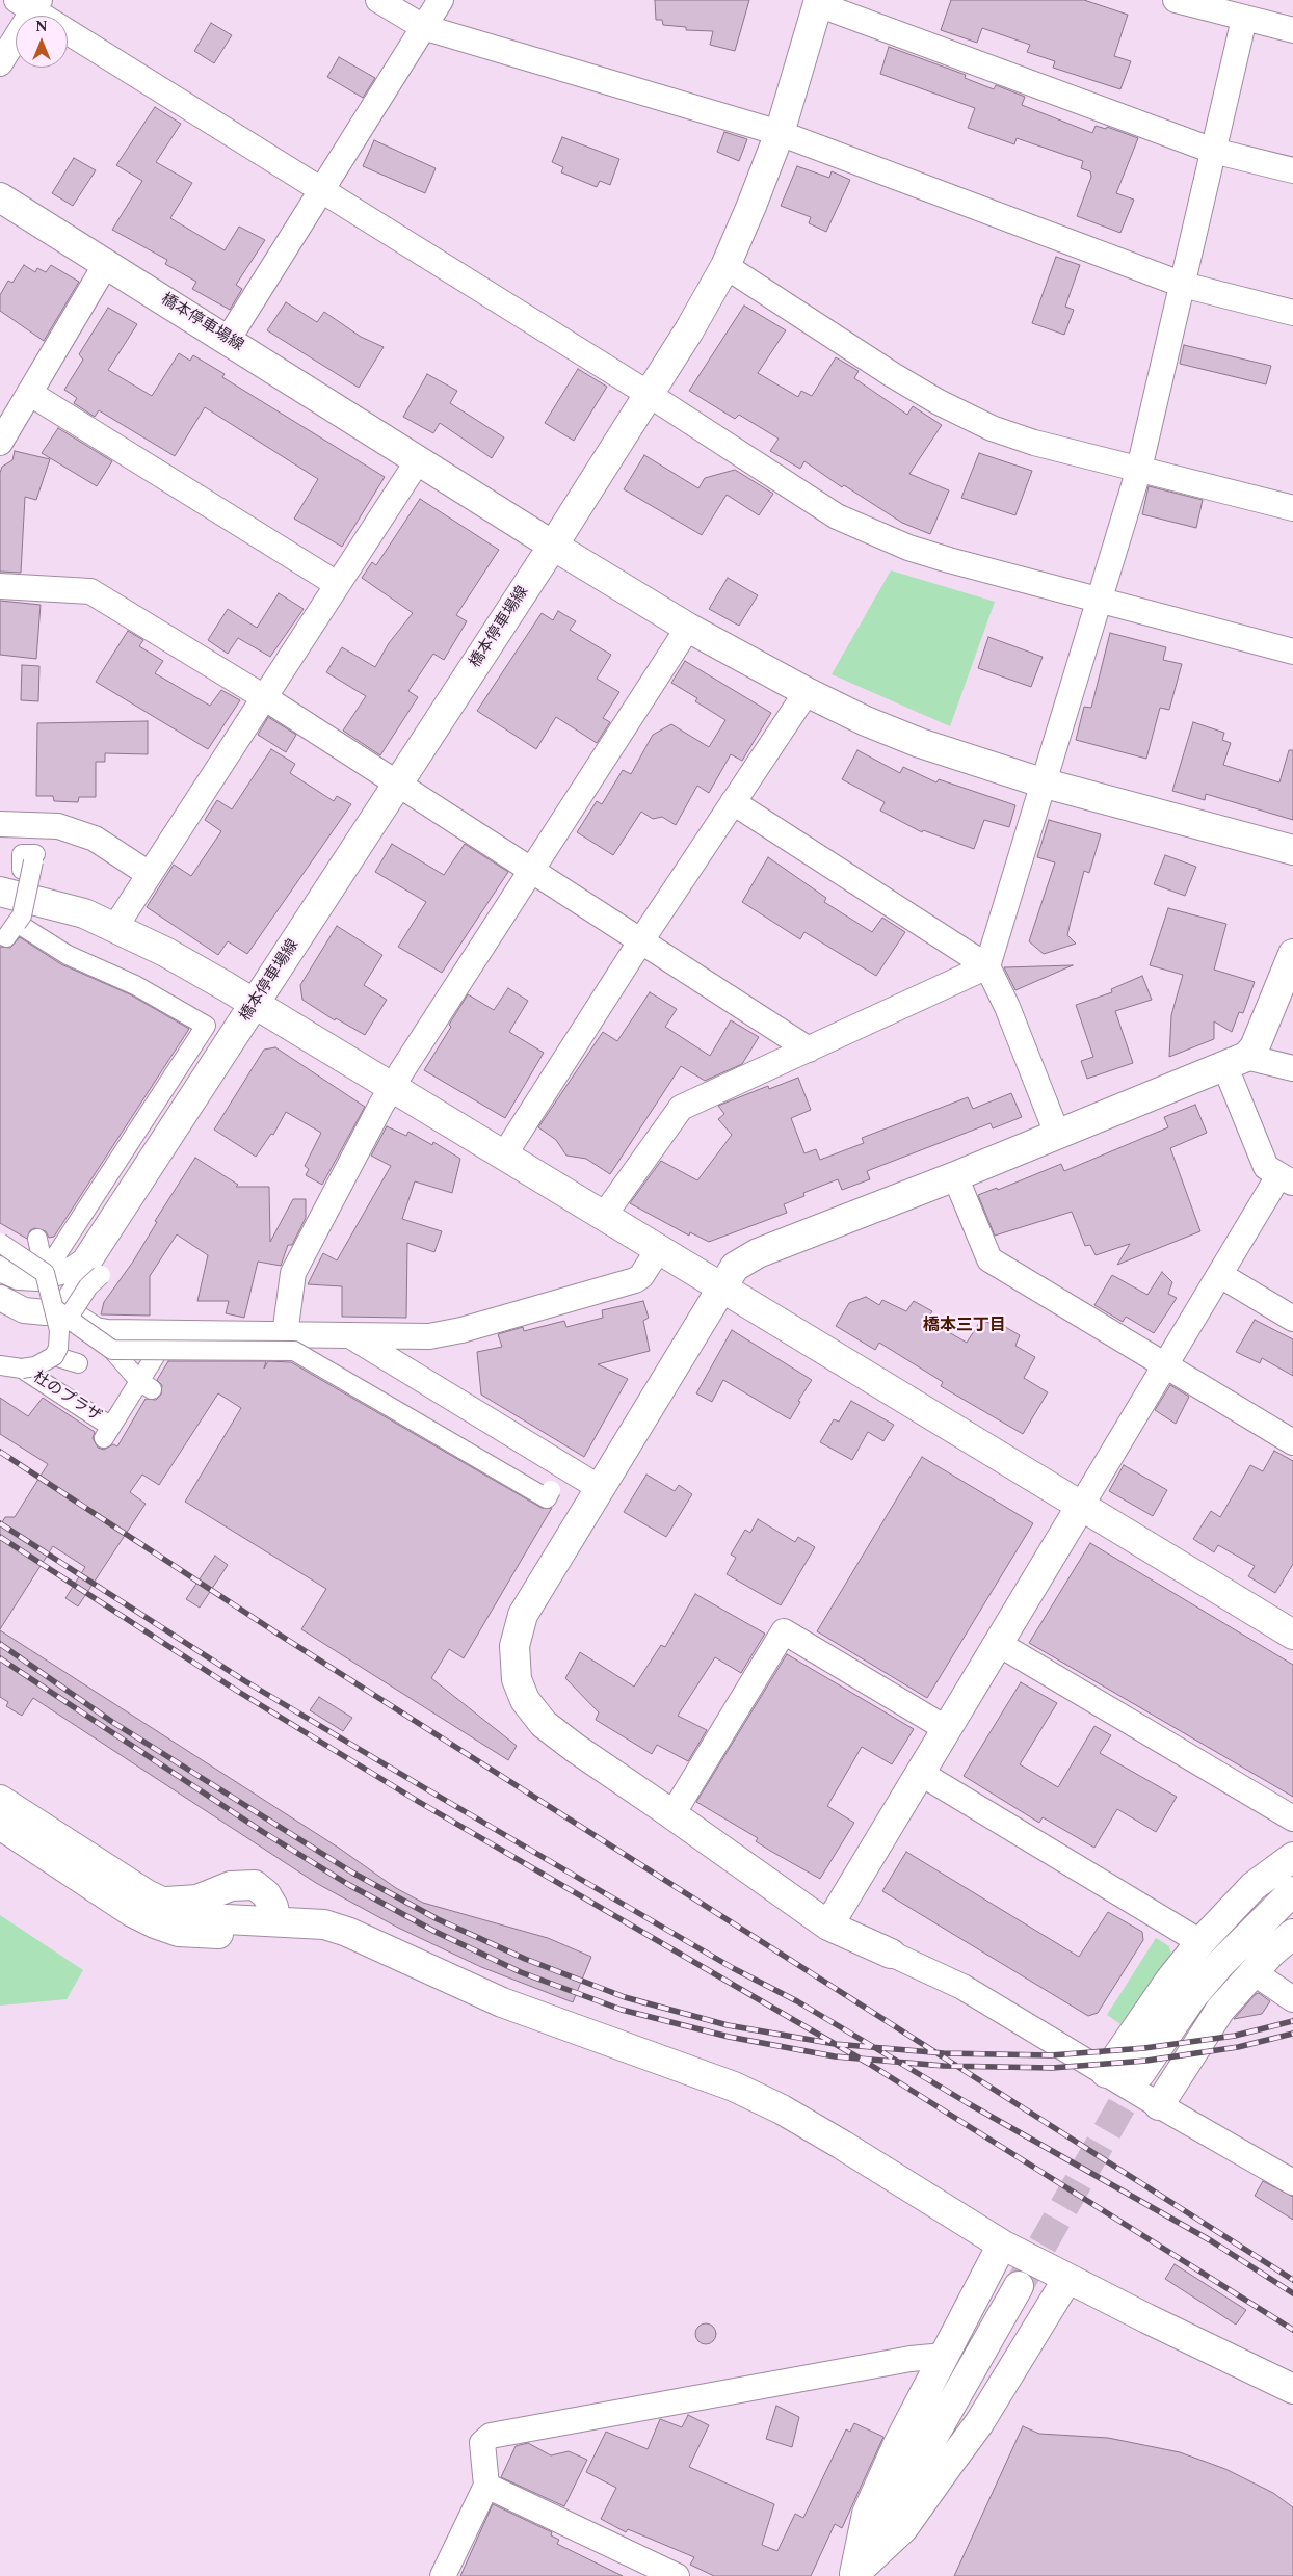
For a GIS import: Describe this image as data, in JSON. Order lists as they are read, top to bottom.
{
  "streets": {
    "street": ["橋本停車場線", "杜のプラザ"]
  },
  "districts": ["橋本三丁目"],
  "north": "top"
}
